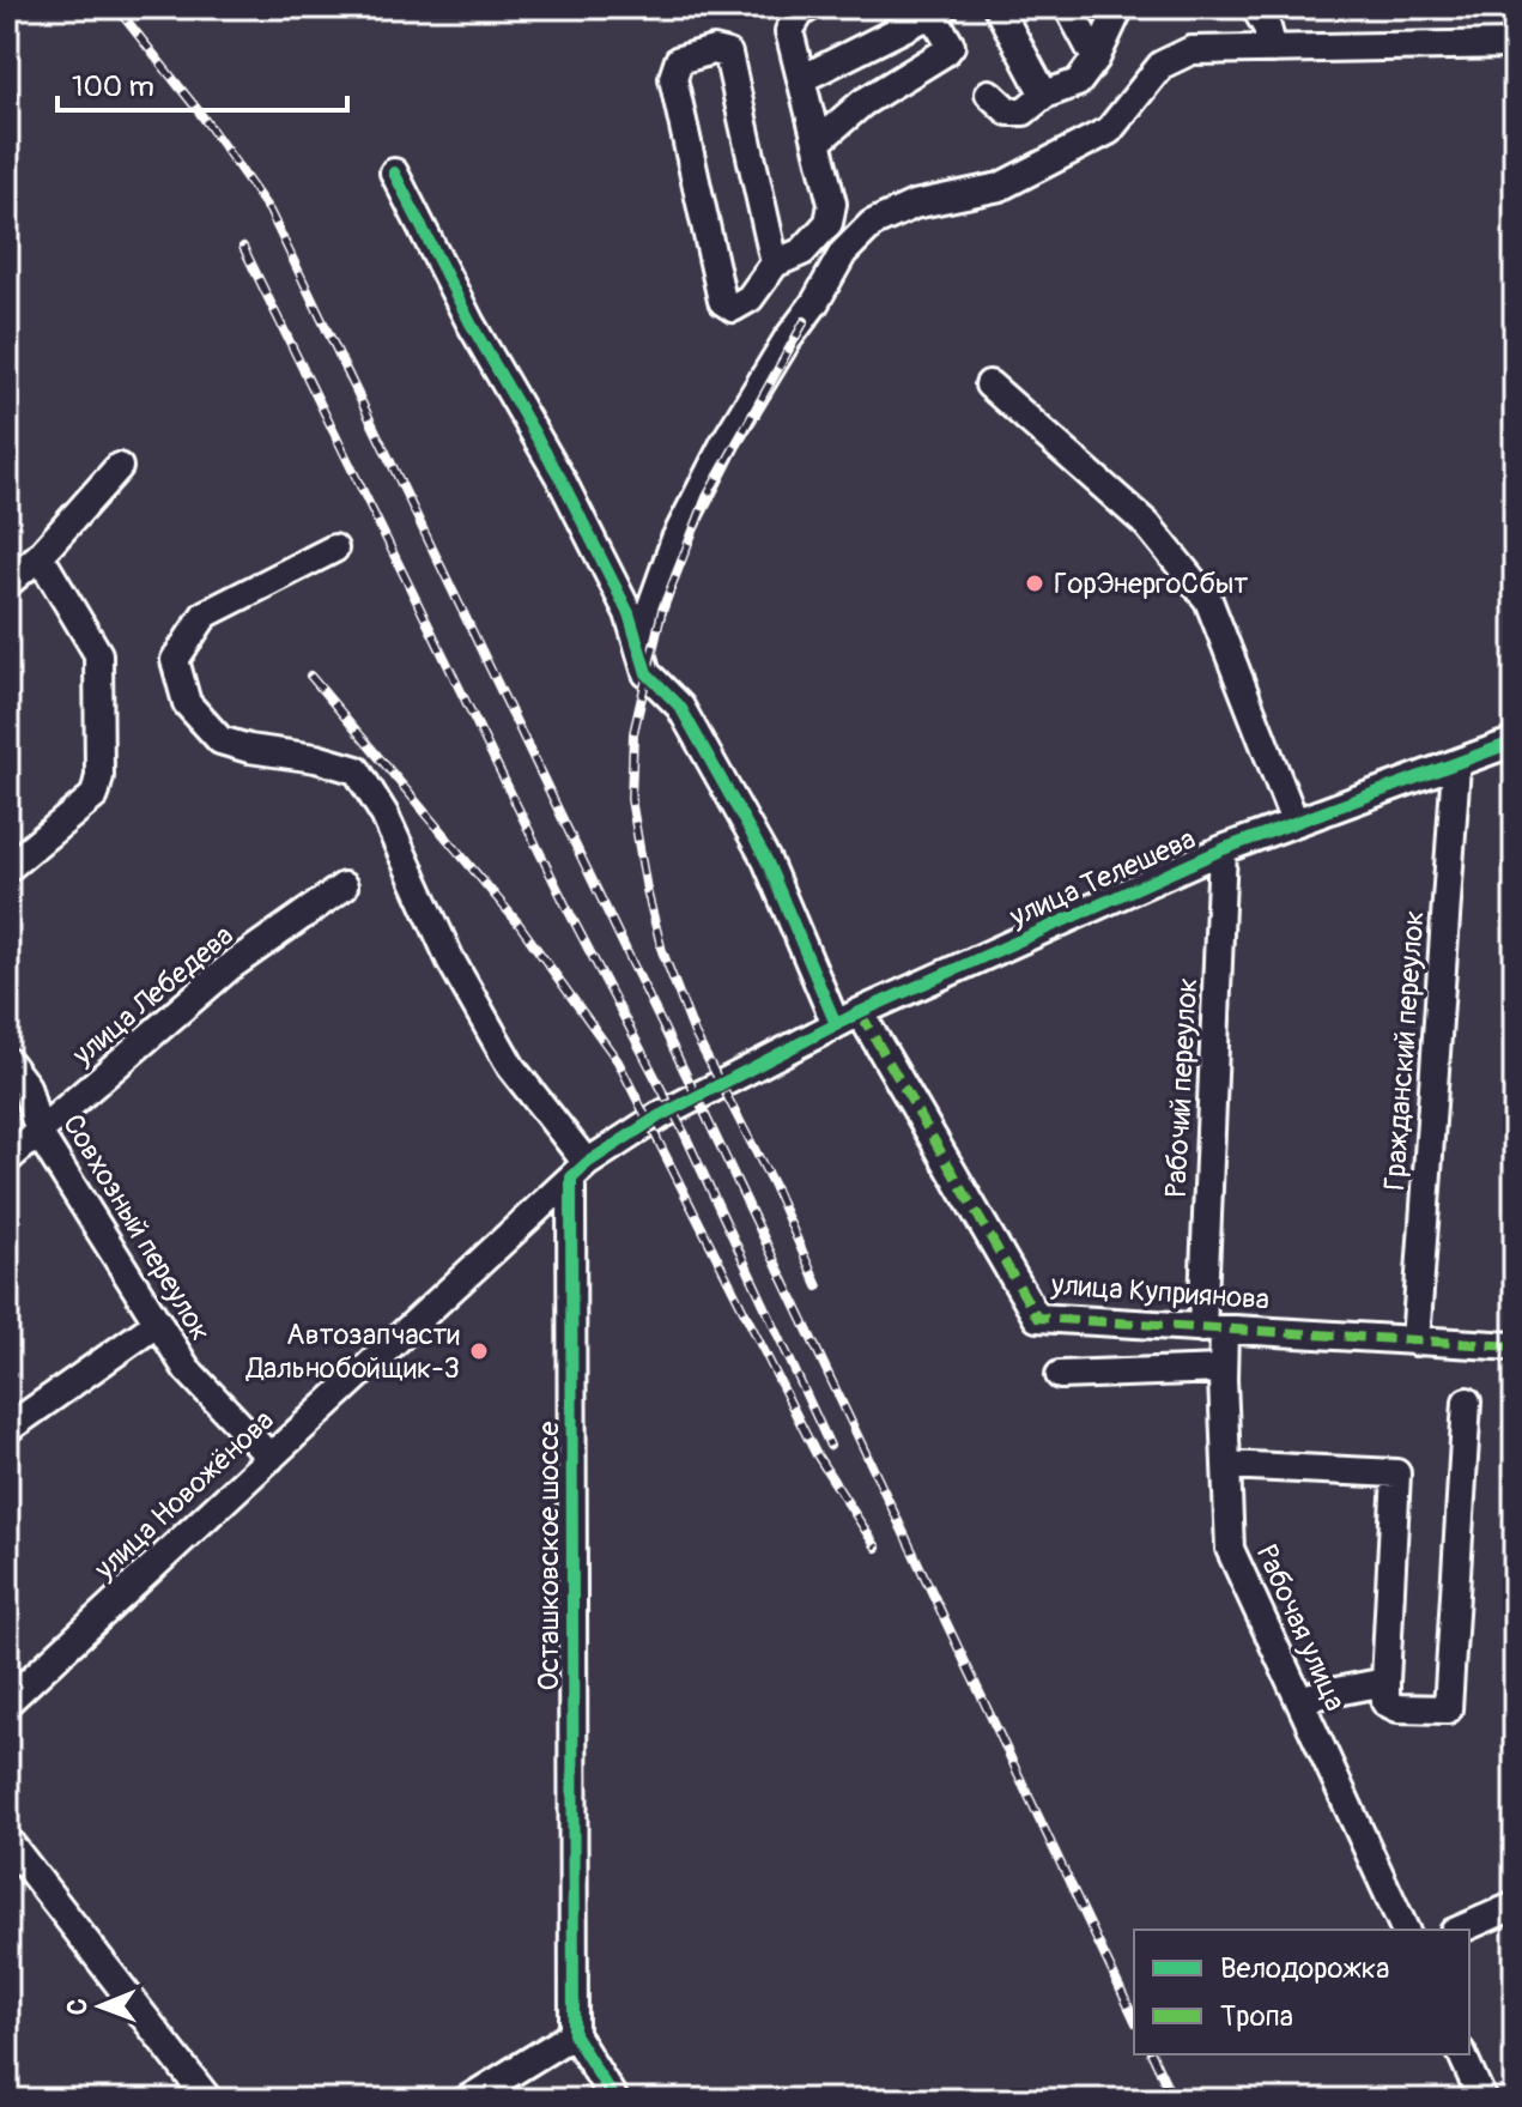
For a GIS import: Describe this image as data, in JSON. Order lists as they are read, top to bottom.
{
  "streets": {
    "street": [
      "улица Телешева",
      "улица Лебедева",
      "Гражданский переулок",
      "Рабочий переулок",
      "Совхозный переулок",
      "улица Куприянова",
      "улица Новожёнова",
      "Осташковское шоссе",
      "Рабочая улица"
    ]
  },
  "crossings": [
    ["улица Телешева", "Гражданский переулок"],
    ["улица Телешева", "Рабочий переулок"],
    ["улица Телешева", "улица Куприянова"],
    ["улица Телешева", "улица Новожёнова"],
    ["улица Телешева", "Осташковское шоссе"],
    ["улица Лебедева", "Совхозный переулок"],
    ["Гражданский переулок", "улица Куприянова"],
    ["Рабочий переулок", "улица Куприянова"],
    ["Рабочий переулок", "Рабочая улица"],
    ["Совхозный переулок", "улица Новожёнова"],
    ["улица Куприянова", "Рабочая улица"],
    ["улица Новожёнова", "Осташковское шоссе"]
  ],
  "places": ["ГорЭнергоСбыт", "Автозапчасти Дальнобойщик-3"],
  "legend": ["Велодорожка", "Тропа"],
  "scale_bar": "100 m",
  "north": "left"
}
